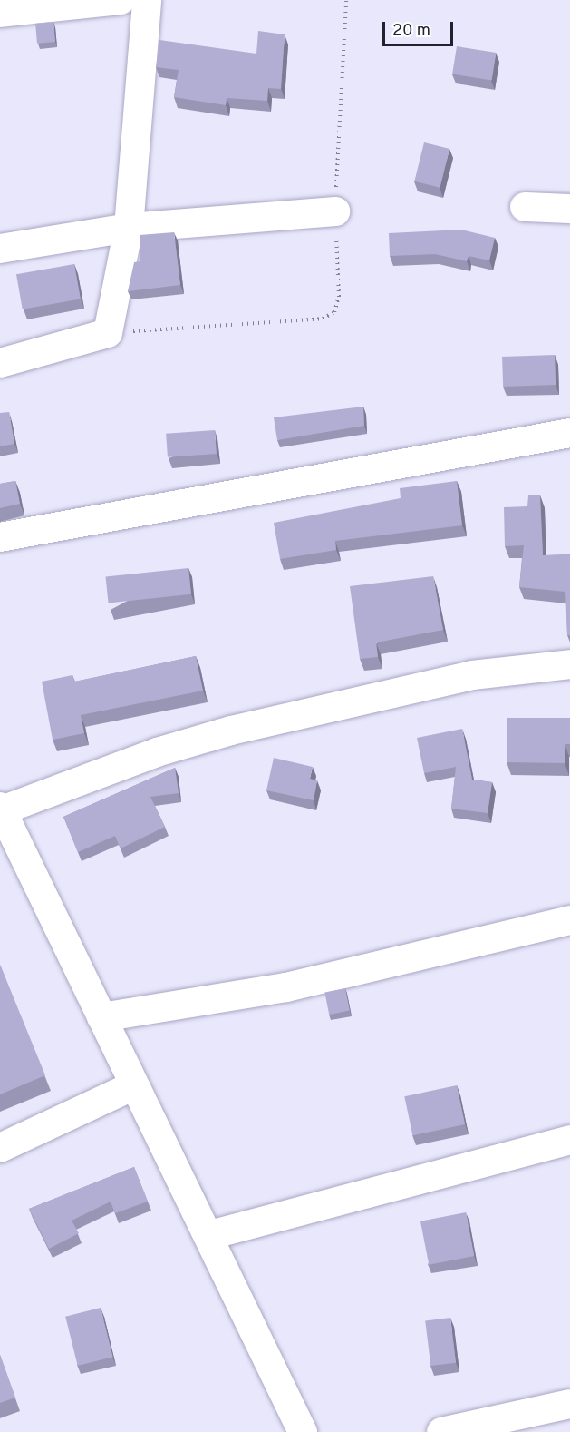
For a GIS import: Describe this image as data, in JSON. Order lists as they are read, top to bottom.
{
  "scale_bar": "20 m"
}
